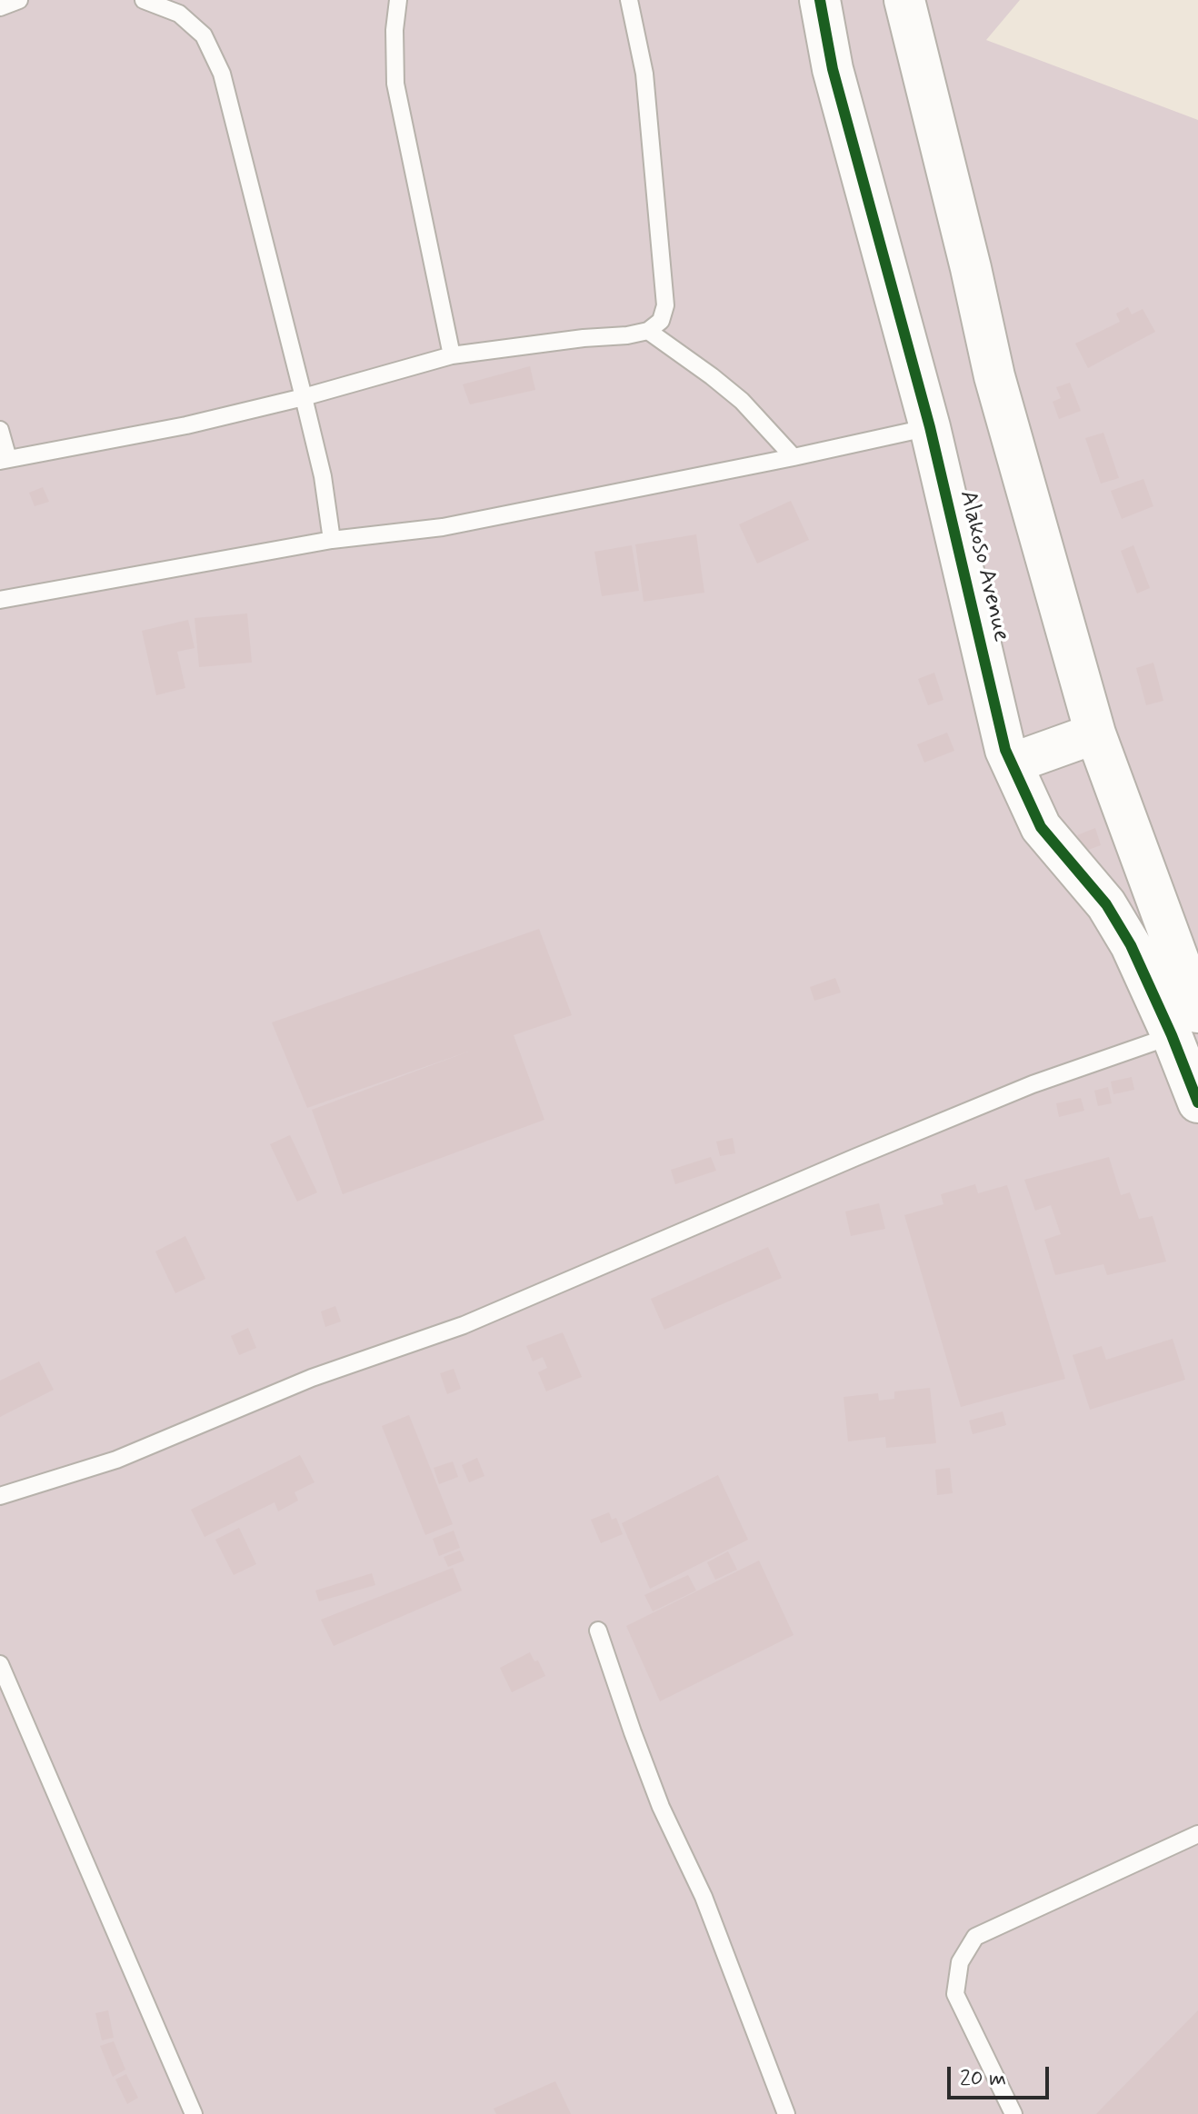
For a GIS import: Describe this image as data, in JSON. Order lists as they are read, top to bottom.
{
  "streets": {
    "street": ["Alakoso Avenue"]
  },
  "scale_bar": "20 m"
}
